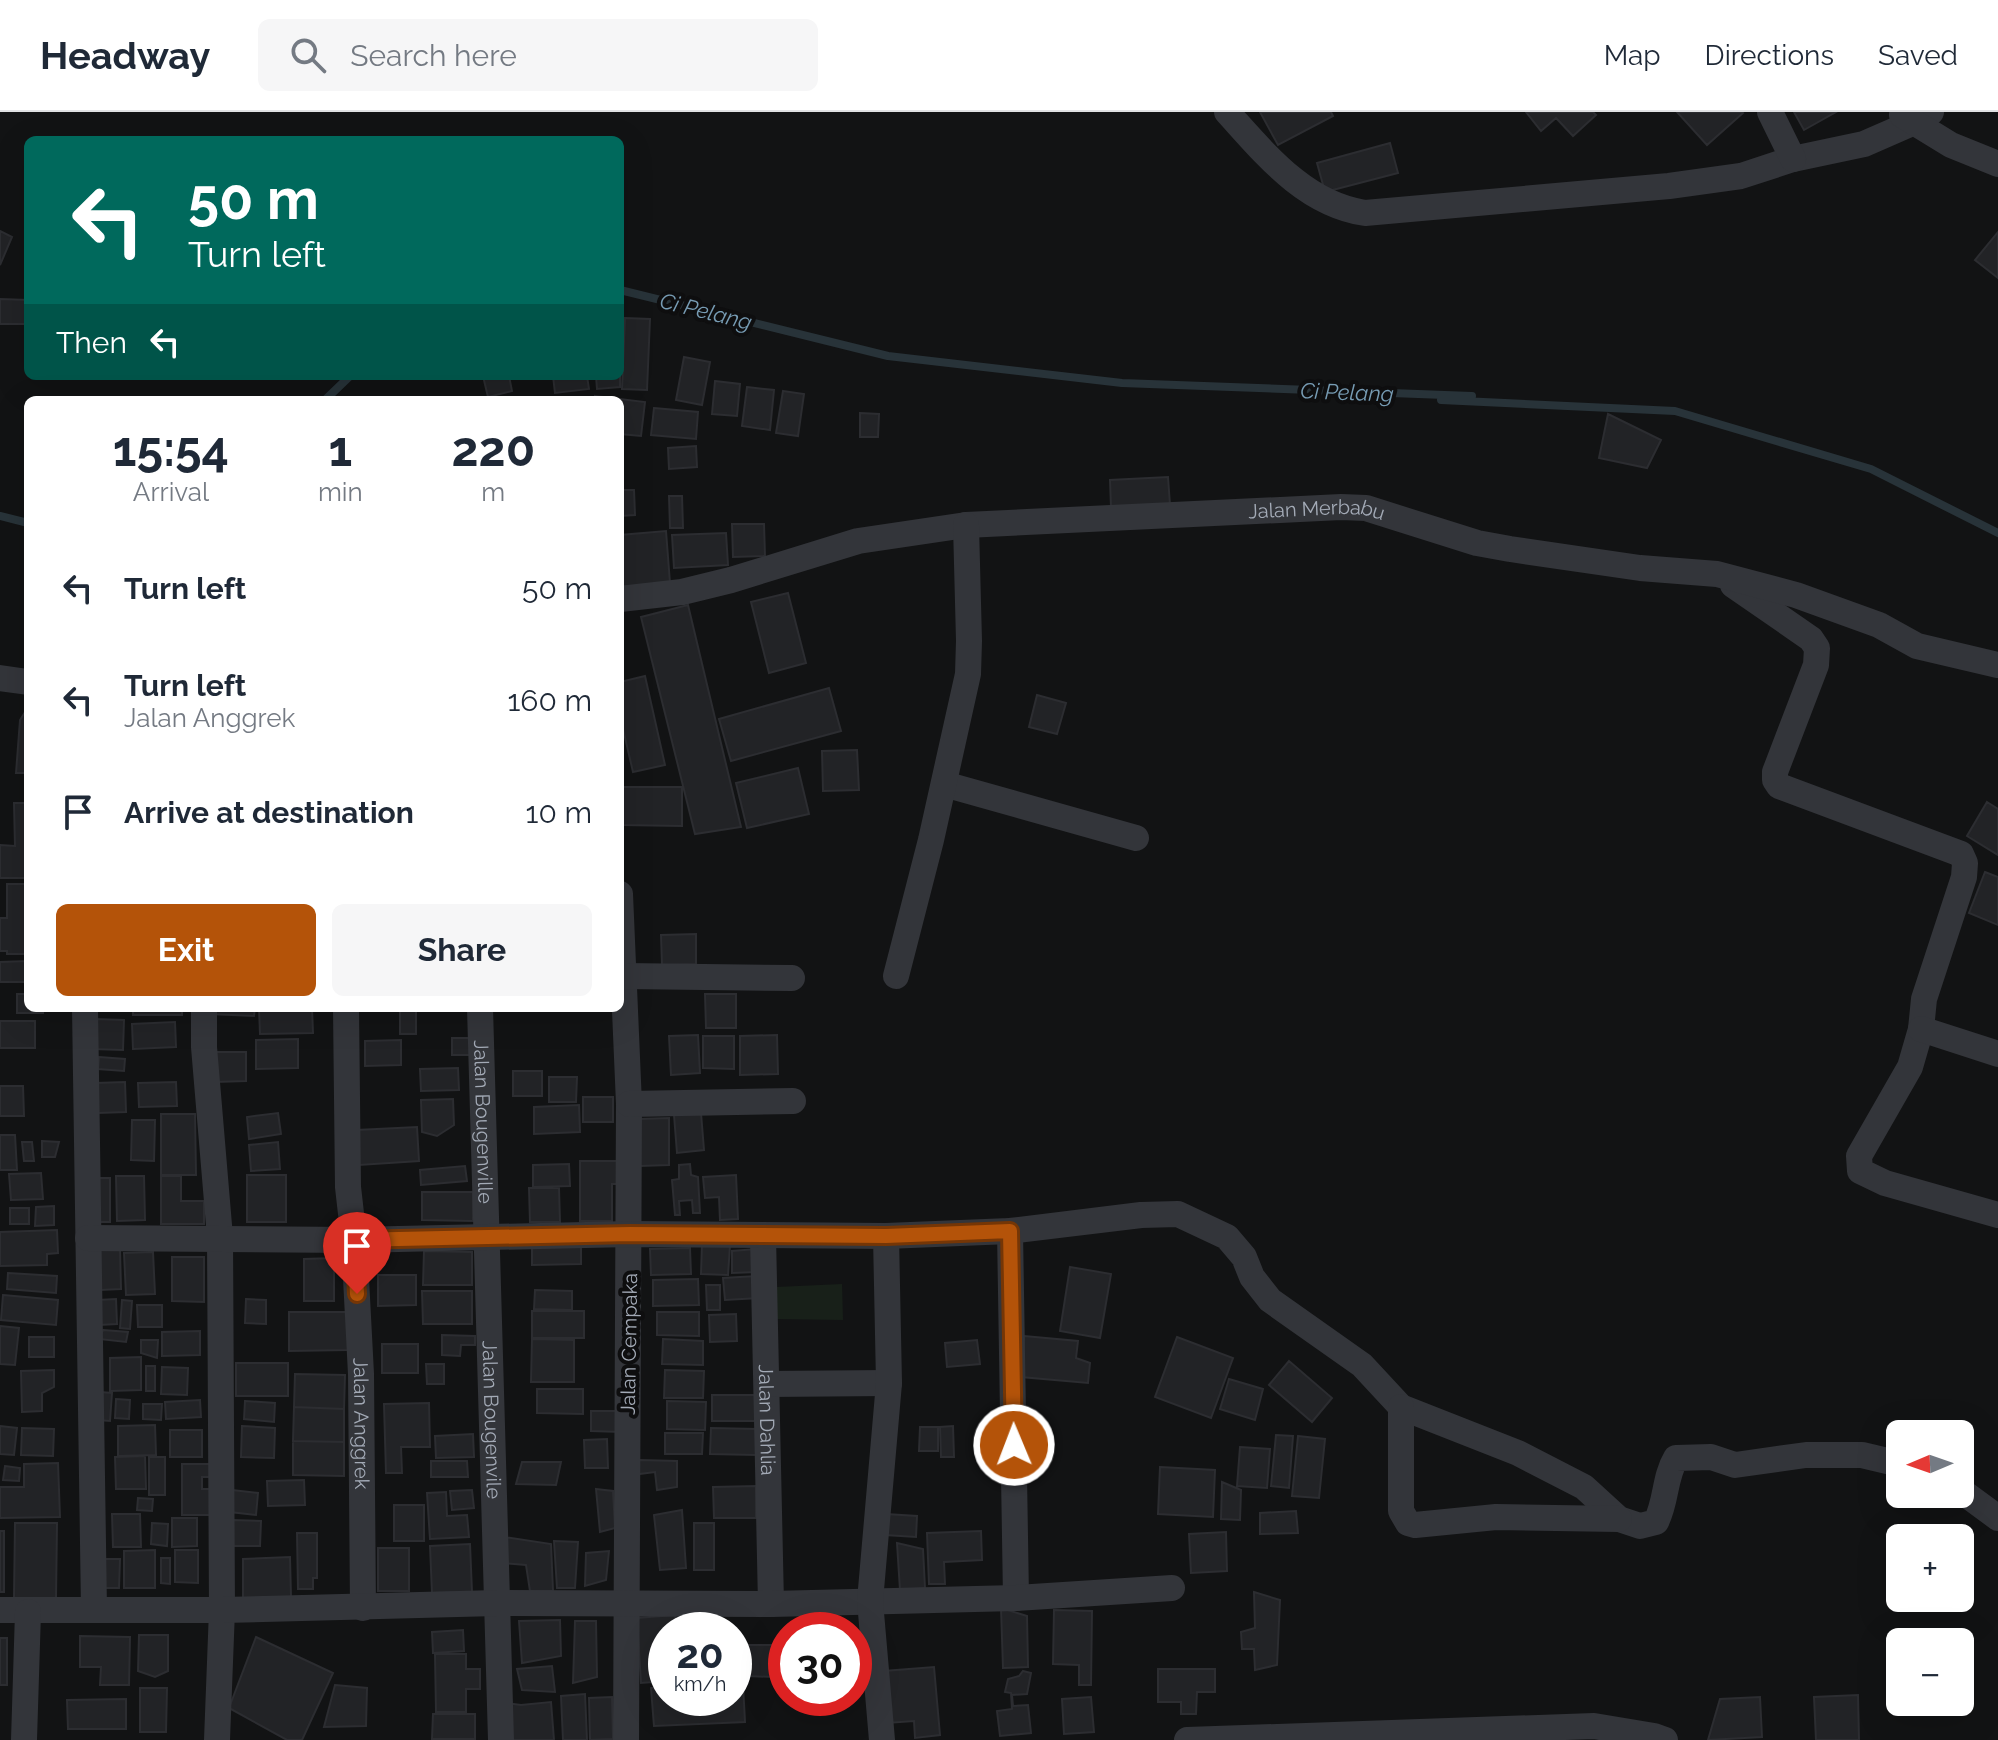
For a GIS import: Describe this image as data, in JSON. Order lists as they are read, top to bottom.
{
  "streets": {
    "street": [
      "Jalan Merbabu",
      "Jalan Bougenville",
      "Jalan Cempaka",
      "Jalan Bougenvile",
      "Jalan Dahlia",
      "Jalan Anggrek"
    ]
  },
  "crossings": [
    ["Jalan Bougenville", "Jalan Bougenvile"]
  ],
  "water": ["Ci Pelang"],
  "north": "left",
  "page": {
    "header": "Headway",
    "search": "Search here",
    "nav": ["Map", "Directions", "Saved"],
    "turn": ["50 m", "Turn left"],
    "then": "Then",
    "eta": [
      "15:54",
      "Arrival",
      "1",
      "min",
      "220",
      "m"
    ],
    "list": [
      {
        "name": "Turn left",
        "value": "50 m"
      },
      {
        "name": "Turn left",
        "note": "Jalan Anggrek",
        "value": "160 m"
      },
      {
        "name": "Arrive at destination",
        "value": "10 m"
      }
    ],
    "buttons": ["Exit", "Share"],
    "map_buttons": ["+", "−"],
    "speed": "20 km/h",
    "limit": "30"
  }
}
